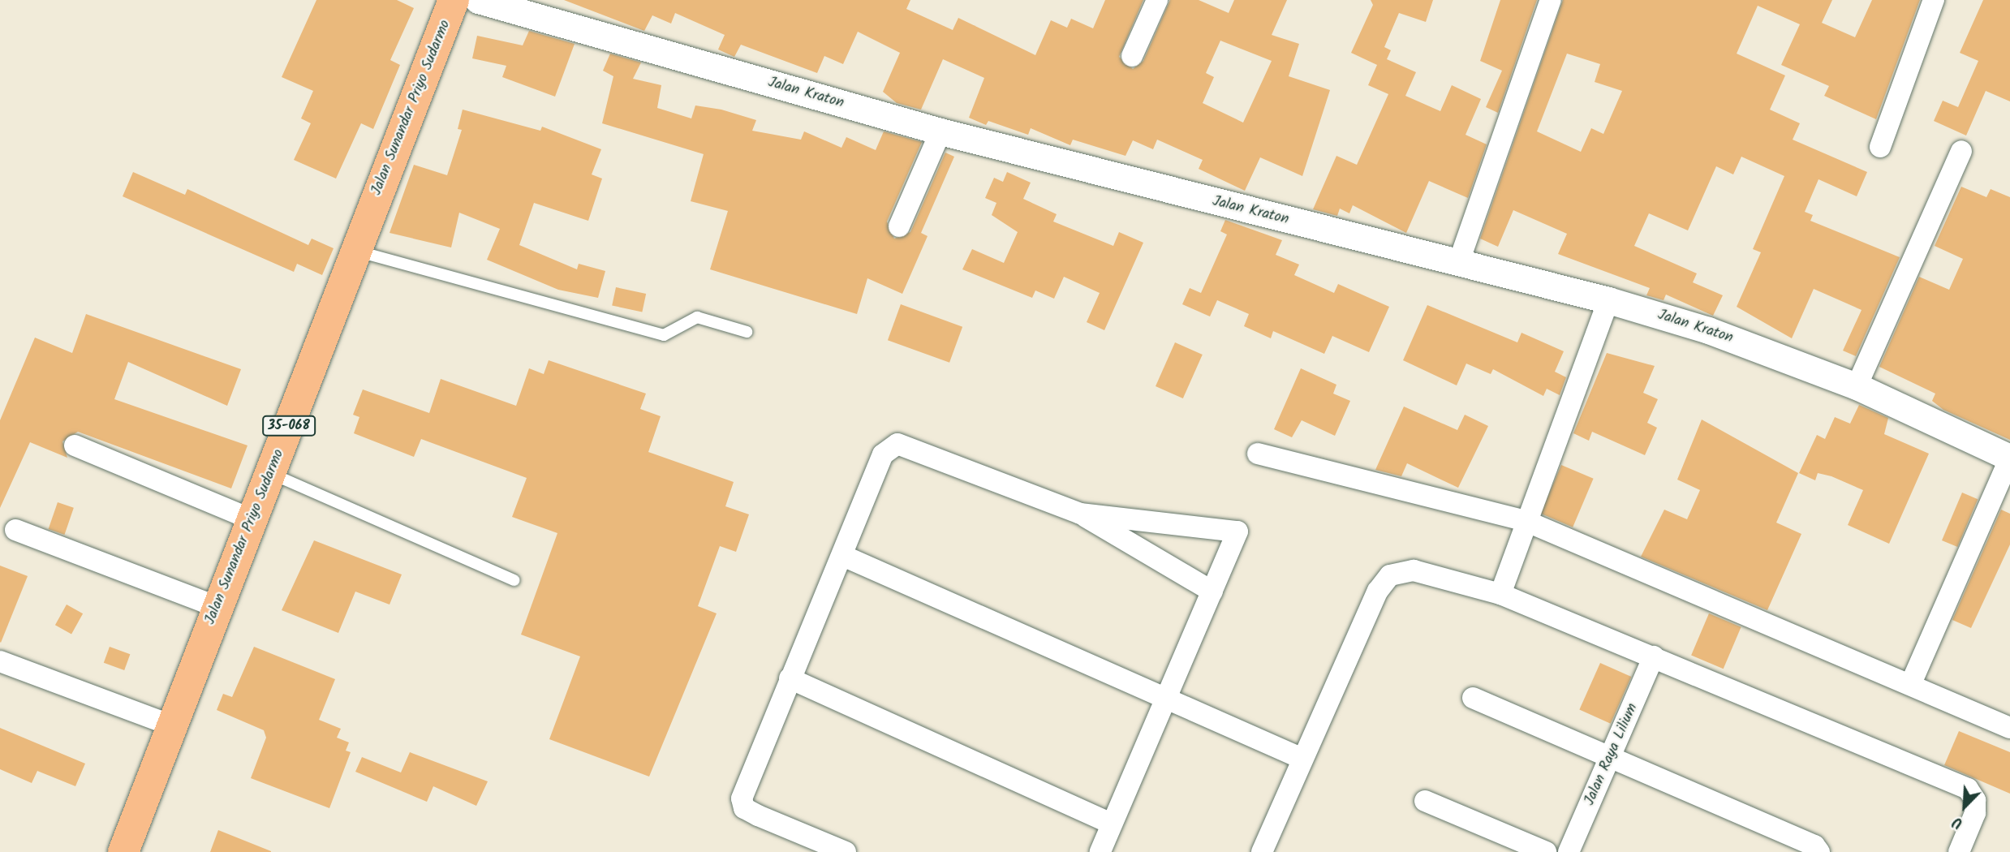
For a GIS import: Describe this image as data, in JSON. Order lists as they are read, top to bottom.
{
  "streets": {
    "main road": ["Jalan Sunandar Priyo Sudarmo", "35-068"],
    "street": ["Jalan Kraton", "Jalan Raya Lilium"]
  },
  "north": "bottom left"
}
